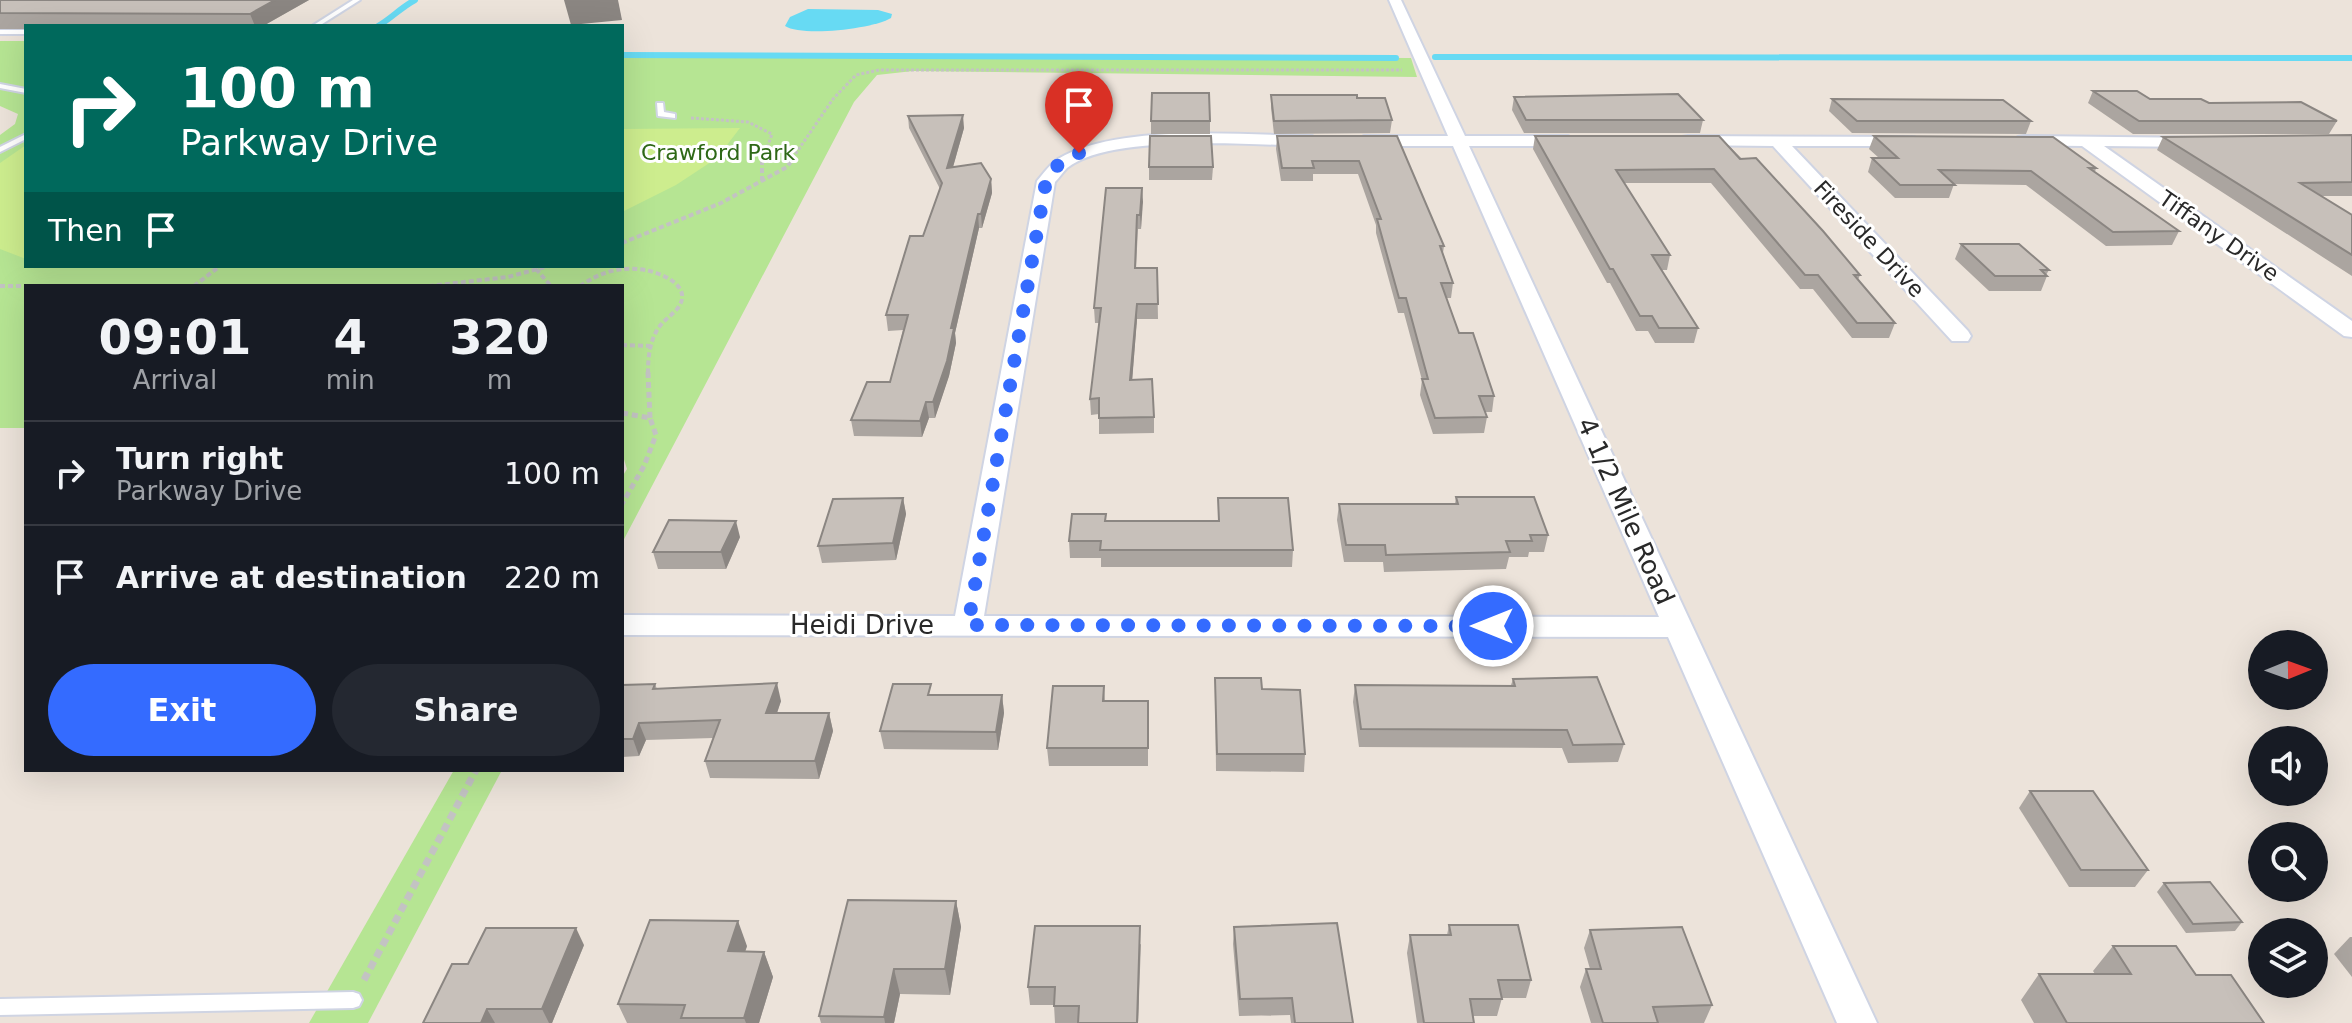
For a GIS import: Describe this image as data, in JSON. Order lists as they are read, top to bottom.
{
  "streets": {
    "street": [
      "Tiffany Drive",
      "Fireside Drive",
      "4 1/2 Mile Road",
      "Heidi Drive"
    ]
  },
  "crossings": [
    ["4 1/2 Mile Road", "Heidi Drive"]
  ],
  "parks": ["Crawford Park"],
  "north": "right",
  "page": {
    "turn": ["100 m", "Parkway Drive"],
    "then": "Then",
    "eta": [
      "09:01",
      "Arrival",
      "4",
      "min",
      "320",
      "m"
    ],
    "list": [
      {
        "name": "Turn right",
        "note": "Parkway Drive",
        "value": "100 m"
      },
      {
        "name": "Arrive at destination",
        "value": "220 m"
      }
    ],
    "buttons": ["Exit", "Share"]
  }
}
